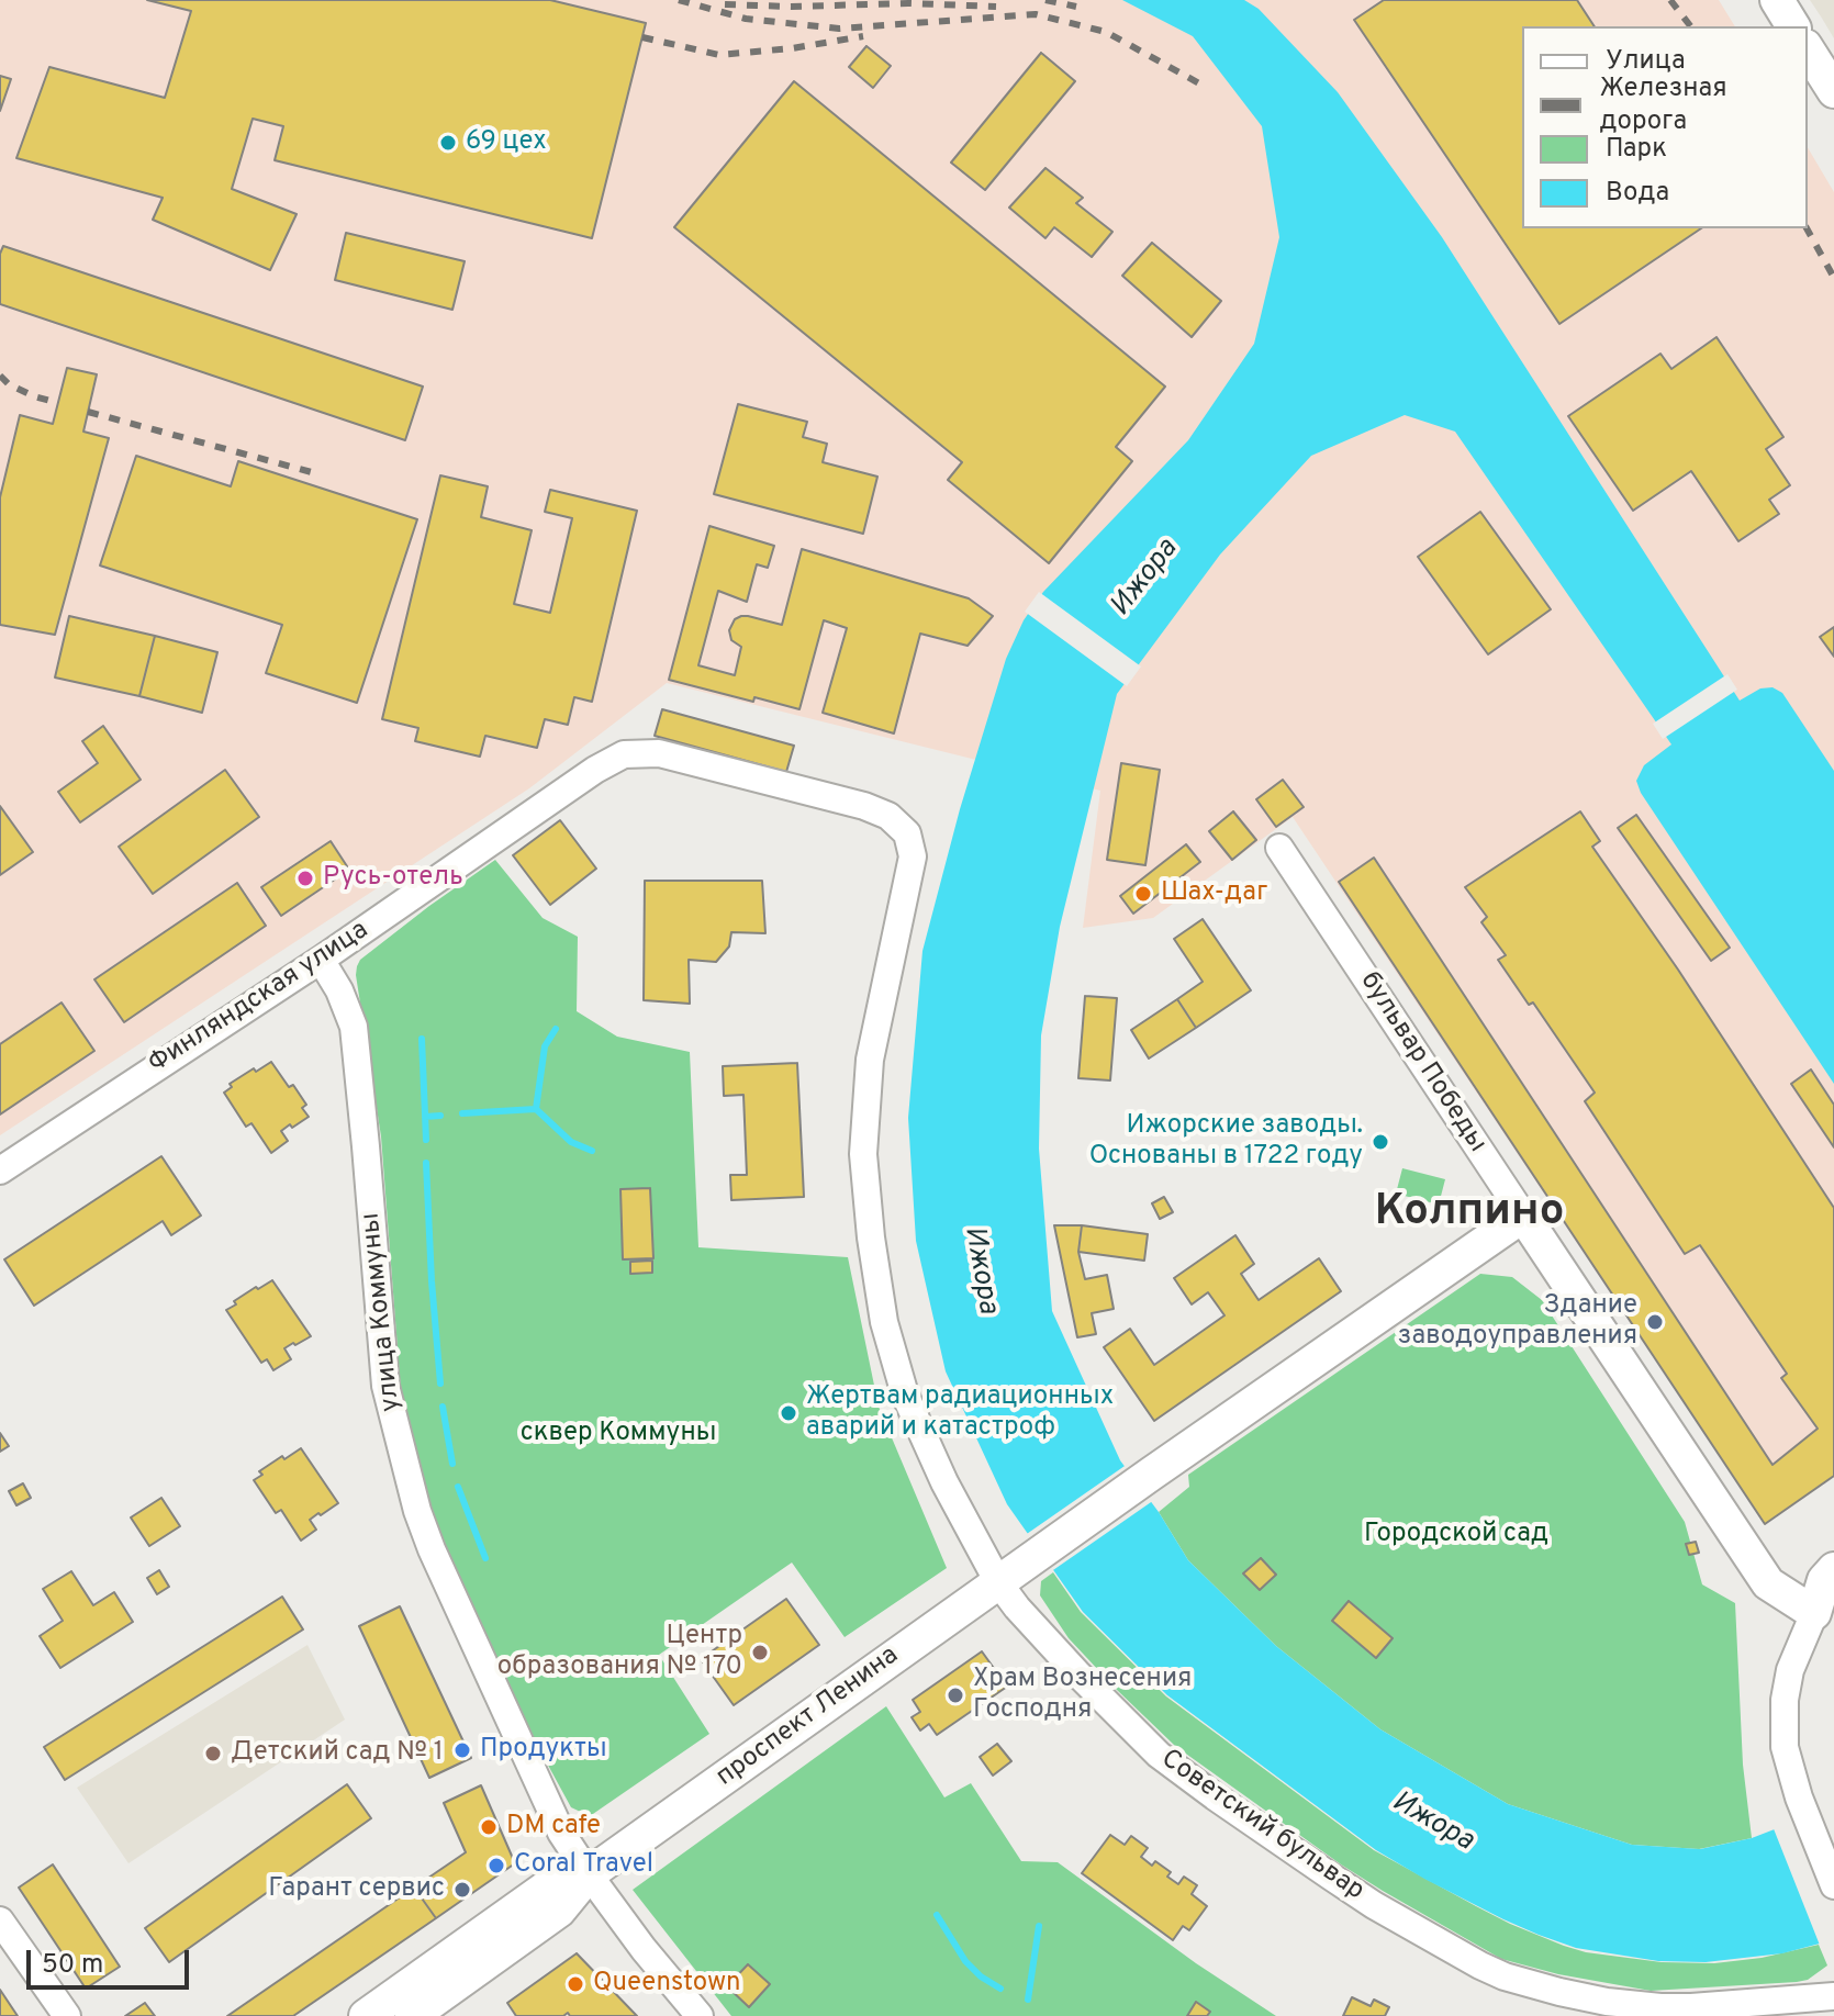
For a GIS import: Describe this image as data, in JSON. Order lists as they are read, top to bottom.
{
  "streets": {
    "main road": ["бульвар Победы", "проспект Ленина"],
    "street": ["Финляндская улица", "улица Коммуны", "Советский бульвар"]
  },
  "crossings": [
    ["Финляндская улица", "улица Коммуны"],
    ["Финляндская улица", "Советский бульвар"],
    ["бульвар Победы", "проспект Ленина"],
    ["улица Коммуны", "проспект Ленина"],
    ["проспект Ленина", "Советский бульвар"]
  ],
  "districts": ["Колпино"],
  "water": ["Ижора"],
  "parks": ["сквер Коммуны", "Городской сад"],
  "places": [
    "69 цех",
    "Русь-отель",
    "Шах-даг",
    "Ижорские заводы. Основаны в 1722 году",
    "Здание заводоуправления",
    "Жертвам радиационных аварий и катастроф",
    "Центр образования № 170",
    "Храм Вознесения Господня",
    "Продукты",
    "Детский сад № 1",
    "DM cafe",
    "Coral Travel",
    "Гарант сервис",
    "Queenstown"
  ],
  "legend": [
    "Улица",
    "Железная дорога",
    "Парк",
    "Вода"
  ],
  "scale_bar": "50 m"
}
